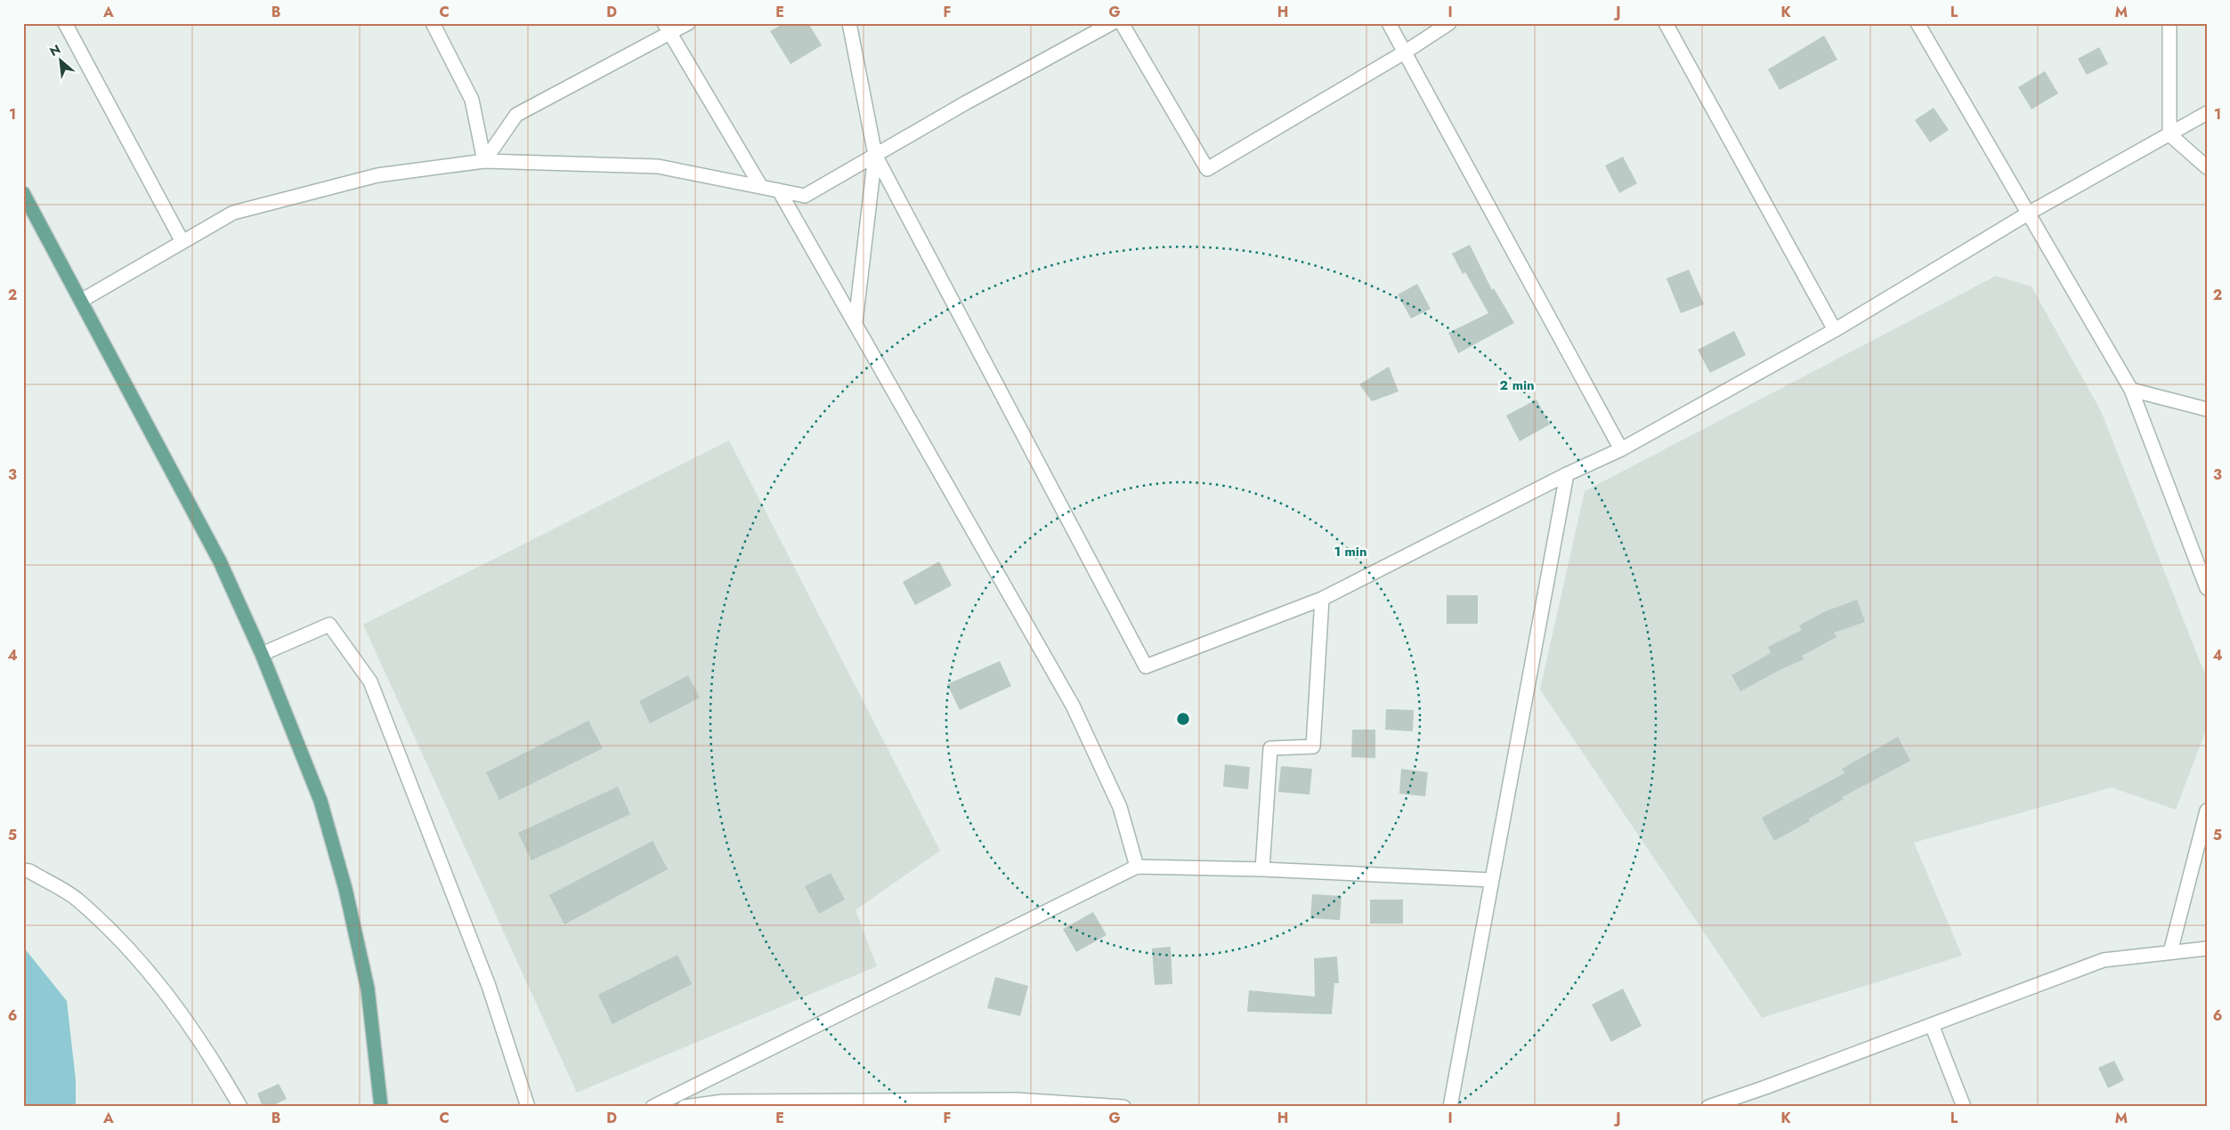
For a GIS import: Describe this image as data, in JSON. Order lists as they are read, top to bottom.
{
  "north": "top left",
  "grid": {
    "columns": [
      "A",
      "B",
      "C",
      "D",
      "E",
      "F",
      "G",
      "H",
      "I",
      "J",
      "K",
      "L",
      "M"
    ],
    "rows": [
      "1",
      "2",
      "3",
      "4",
      "5",
      "6"
    ]
  },
  "rings": ["2 min", "1 min"]
}
